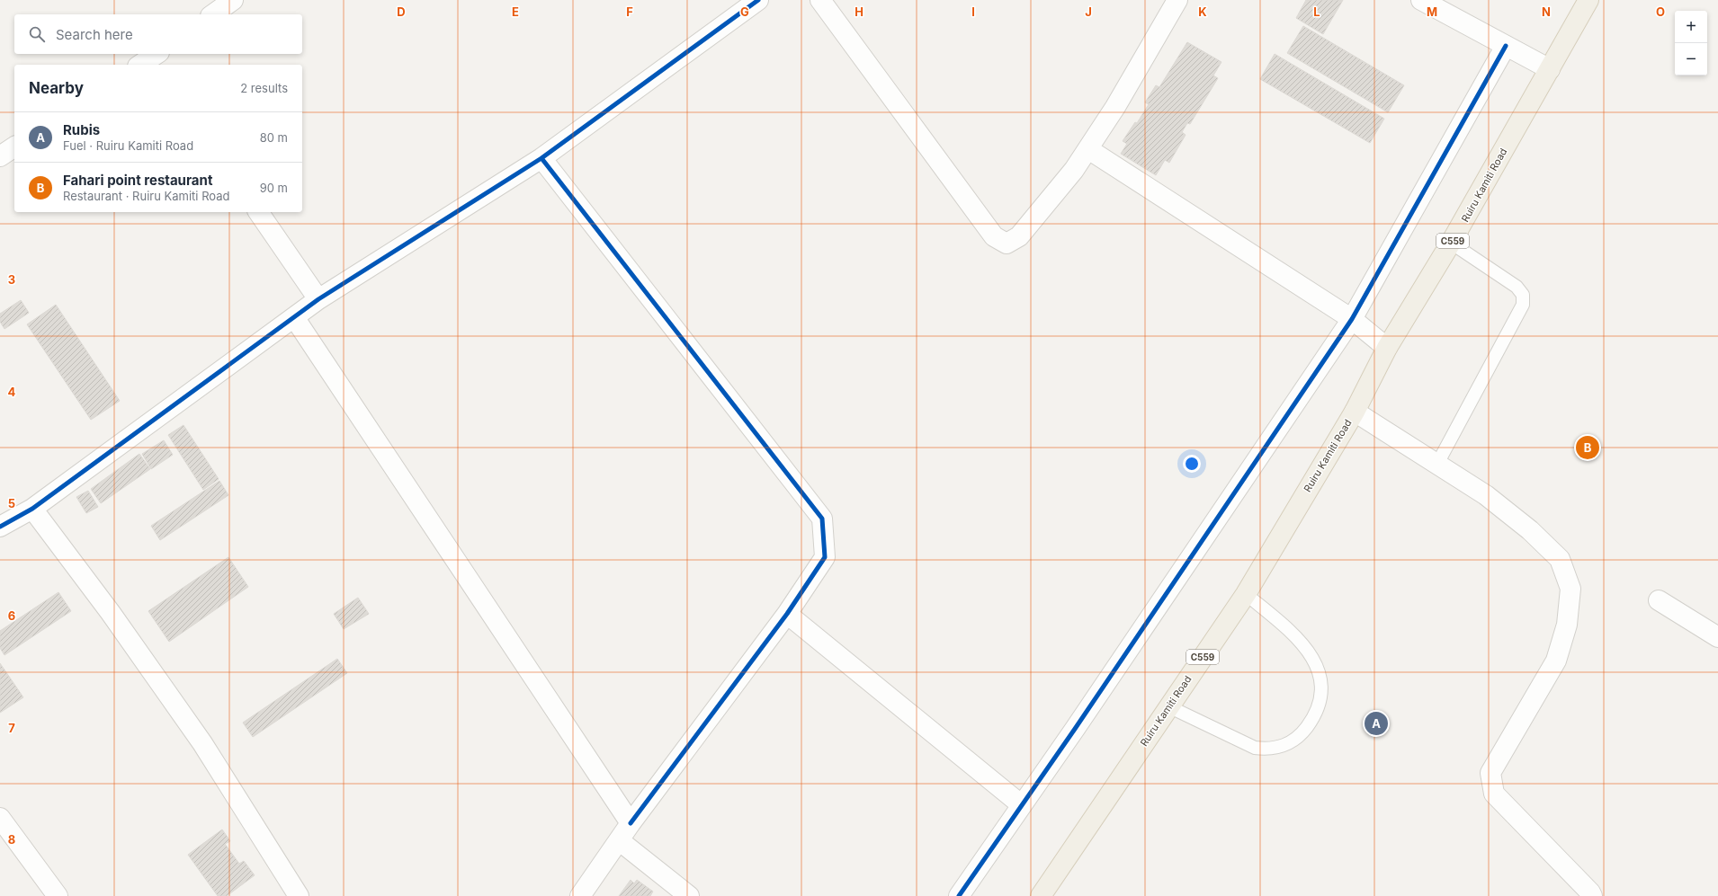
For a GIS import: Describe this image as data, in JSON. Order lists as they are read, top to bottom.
{
  "streets": {
    "main road": ["Ruiru Kamiti Road", "C559"]
  },
  "page": {
    "map_buttons": ["+", "−"],
    "search": "Search here",
    "heading": ["Nearby", "2 results"],
    "list": [
      {
        "mark": "A",
        "name": "Rubis",
        "note": "Fuel · Ruiru Kamiti Road",
        "value": "80 m"
      },
      {
        "mark": "B",
        "name": "Fahari point restaurant",
        "note": "Restaurant · Ruiru Kamiti Road",
        "value": "90 m"
      }
    ],
    "pins": ["B", "A"]
  },
  "grid": {
    "columns": [
      "D",
      "E",
      "F",
      "G",
      "H",
      "I",
      "J",
      "K",
      "L",
      "M",
      "N",
      "O"
    ],
    "rows": [
      "3",
      "4",
      "5",
      "6",
      "7",
      "8"
    ]
  }
}
